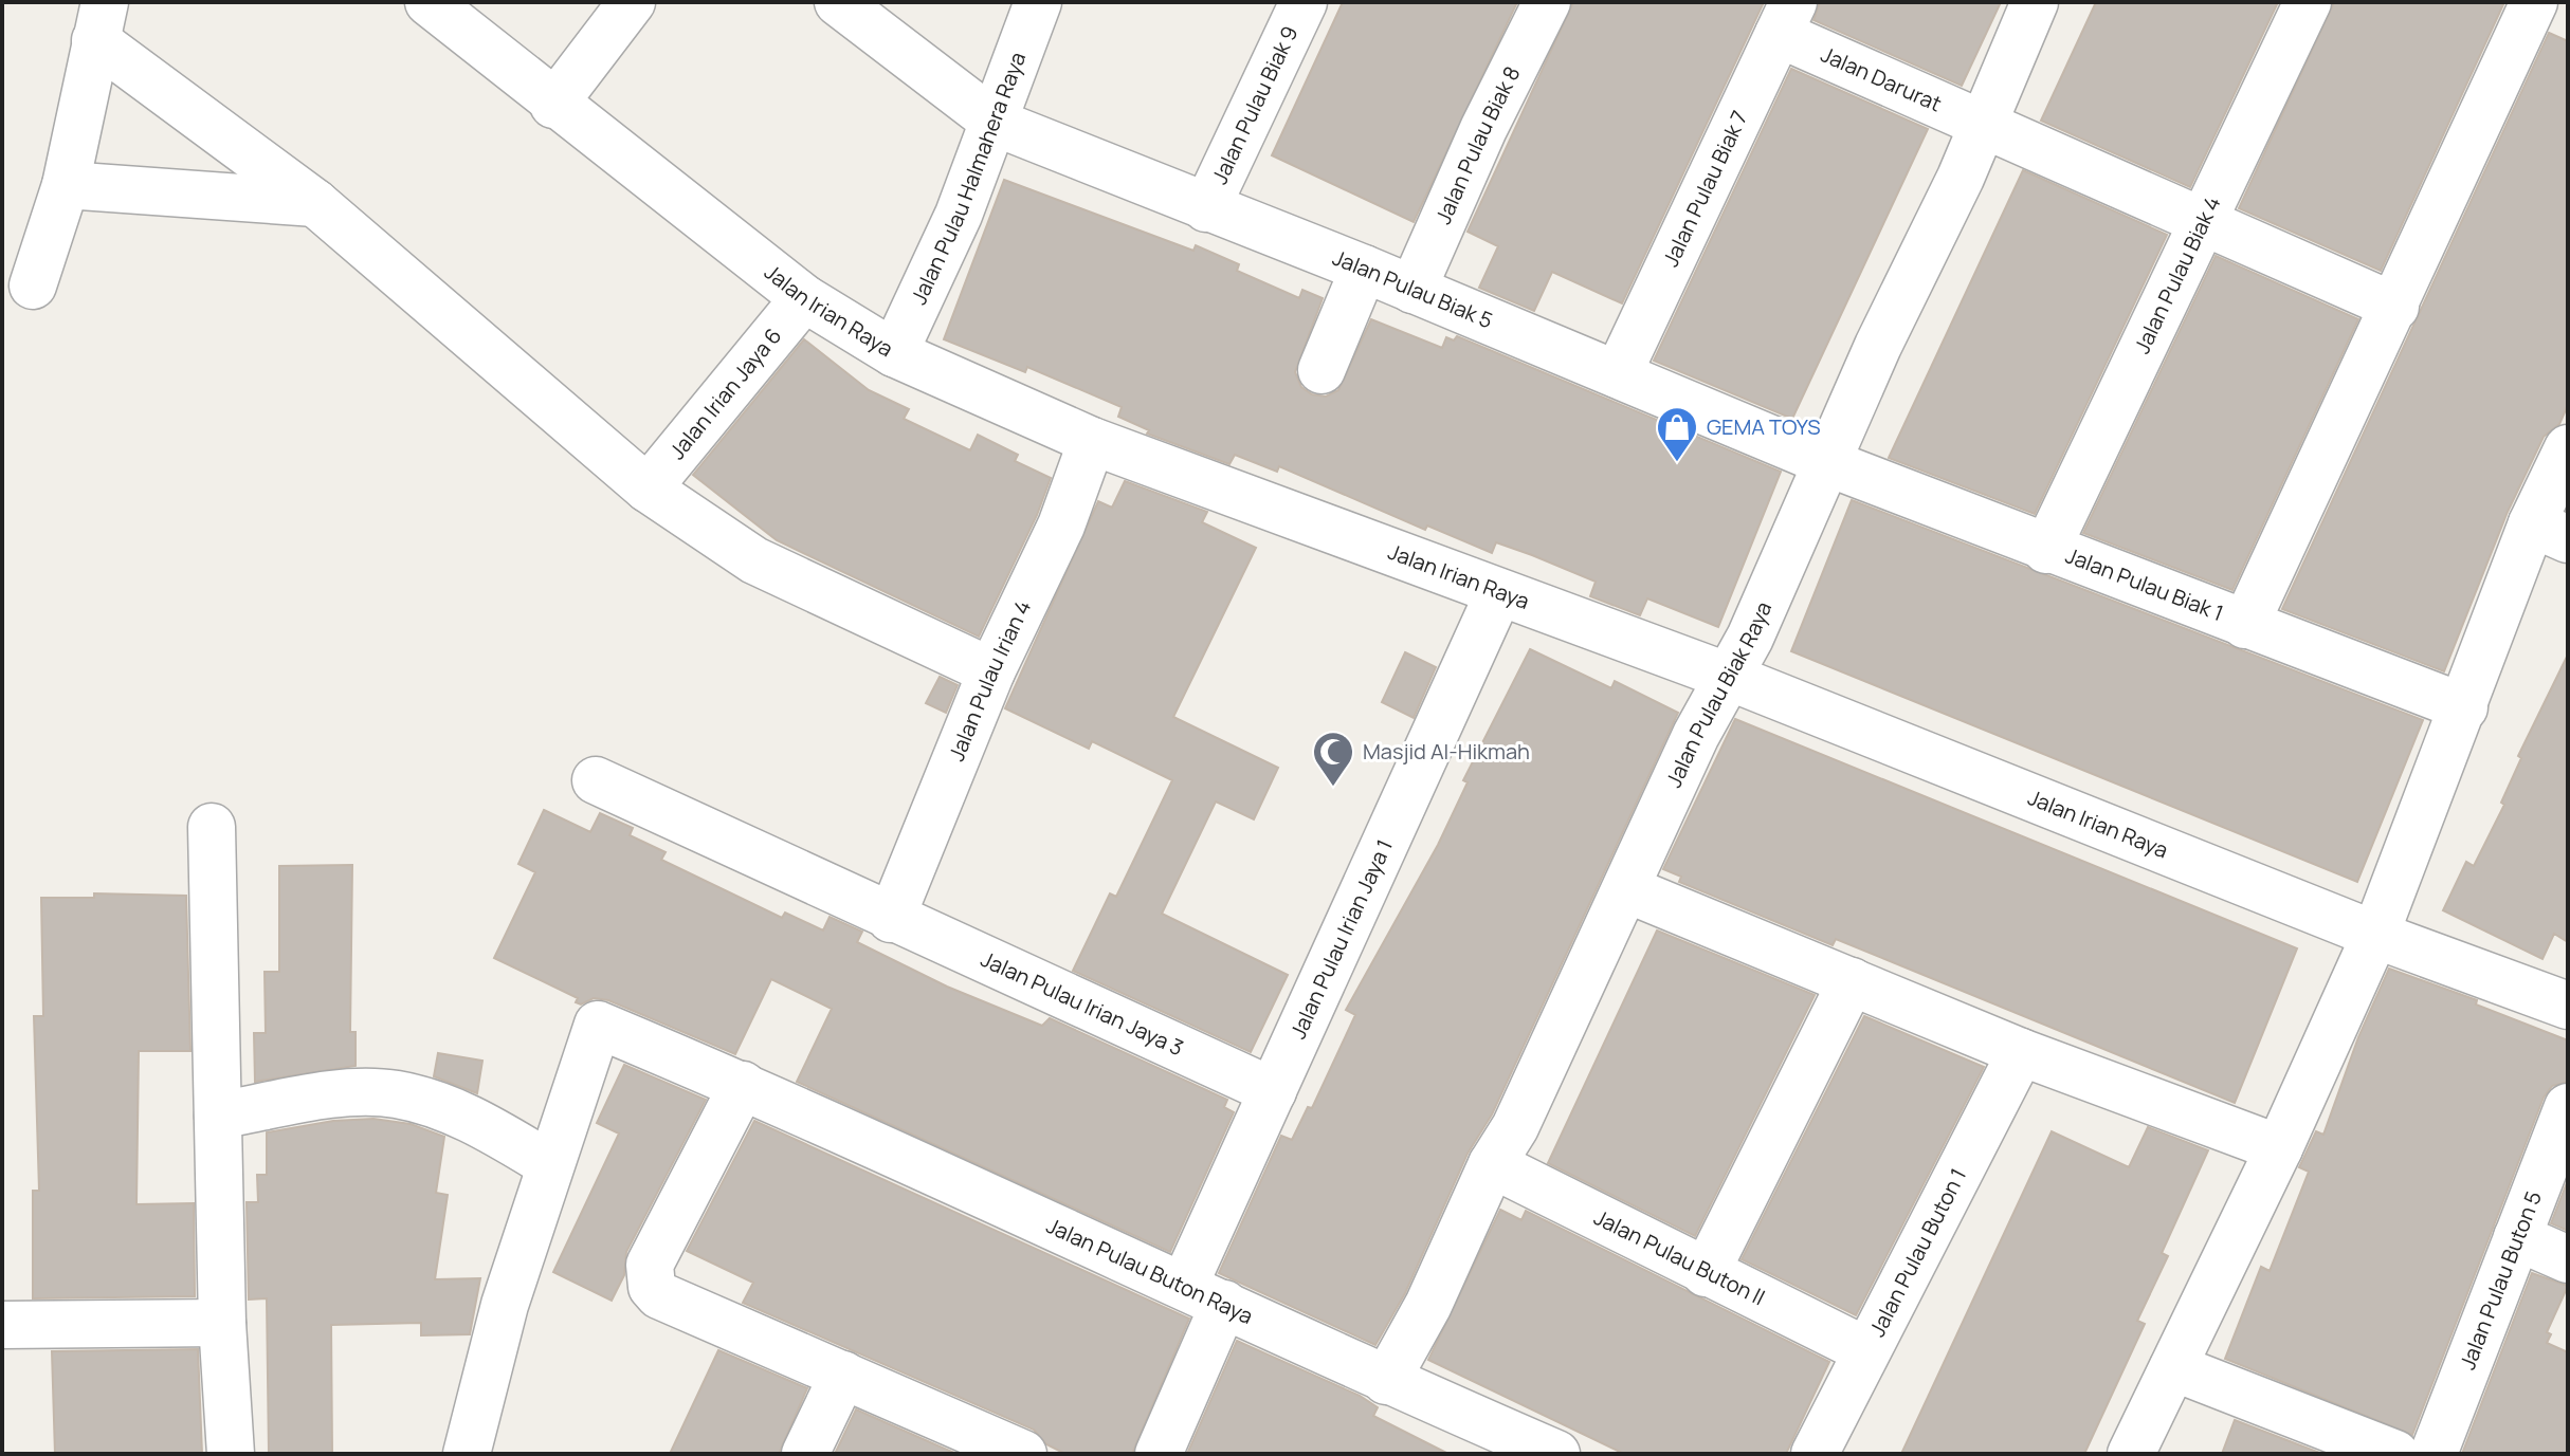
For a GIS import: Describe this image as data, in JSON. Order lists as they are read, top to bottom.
{
  "streets": {
    "street": [
      "Jalan Darurat",
      "Jalan Pulau Biak 9",
      "Jalan Pulau Biak 8",
      "Jalan Pulau Halmahera Raya",
      "Jalan Pulau Biak 7",
      "Jalan Pulau Biak 4",
      "Jalan Pulau Biak 5",
      "Jalan Irian Raya",
      "Jalan Irian Jaya 6",
      "Jalan Pulau Biak 1",
      "Jalan Pulau Irian 4",
      "Jalan Pulau Biak Raya",
      "Jalan Pulau Irian Jaya 1",
      "Jalan Pulau Irian Jaya 3",
      "Jalan Pulau Buton 1",
      "Jalan Pulau Buton ll",
      "Jalan Pulau Buton Raya",
      "Jalan Pulau Buton 5"
    ]
  },
  "crossings": [
    ["Jalan Darurat", "Jalan Pulau Biak 7"],
    ["Jalan Darurat", "Jalan Pulau Biak 4"],
    ["Jalan Darurat", "Jalan Pulau Biak Raya"],
    ["Jalan Pulau Biak 9", "Jalan Pulau Biak 5"],
    ["Jalan Pulau Biak 8", "Jalan Pulau Biak 5"],
    ["Jalan Pulau Halmahera Raya", "Jalan Pulau Biak 5"],
    ["Jalan Pulau Halmahera Raya", "Jalan Irian Raya"],
    ["Jalan Pulau Biak 7", "Jalan Pulau Biak 5"],
    ["Jalan Pulau Biak 4", "Jalan Pulau Biak 1"],
    ["Jalan Pulau Biak 5", "Jalan Pulau Biak 1"],
    ["Jalan Pulau Biak 5", "Jalan Pulau Biak Raya"],
    ["Jalan Irian Raya", "Jalan Irian Jaya 6"],
    ["Jalan Irian Raya", "Jalan Pulau Irian 4"],
    ["Jalan Irian Raya", "Jalan Pulau Biak Raya"],
    ["Jalan Irian Raya", "Jalan Pulau Irian Jaya 1"],
    ["Jalan Pulau Biak 1", "Jalan Pulau Biak Raya"],
    ["Jalan Pulau Irian 4", "Jalan Pulau Irian Jaya 3"],
    ["Jalan Pulau Biak Raya", "Jalan Pulau Buton ll"],
    ["Jalan Pulau Biak Raya", "Jalan Pulau Buton Raya"],
    ["Jalan Pulau Irian Jaya 1", "Jalan Pulau Irian Jaya 3"],
    ["Jalan Pulau Irian Jaya 1", "Jalan Pulau Buton Raya"],
    ["Jalan Pulau Buton 1", "Jalan Pulau Buton ll"]
  ],
  "places": {
    "shop": ["GEMA TOYS"],
    "mosque": ["Masjid Al-Hikmah"]
  }
}
